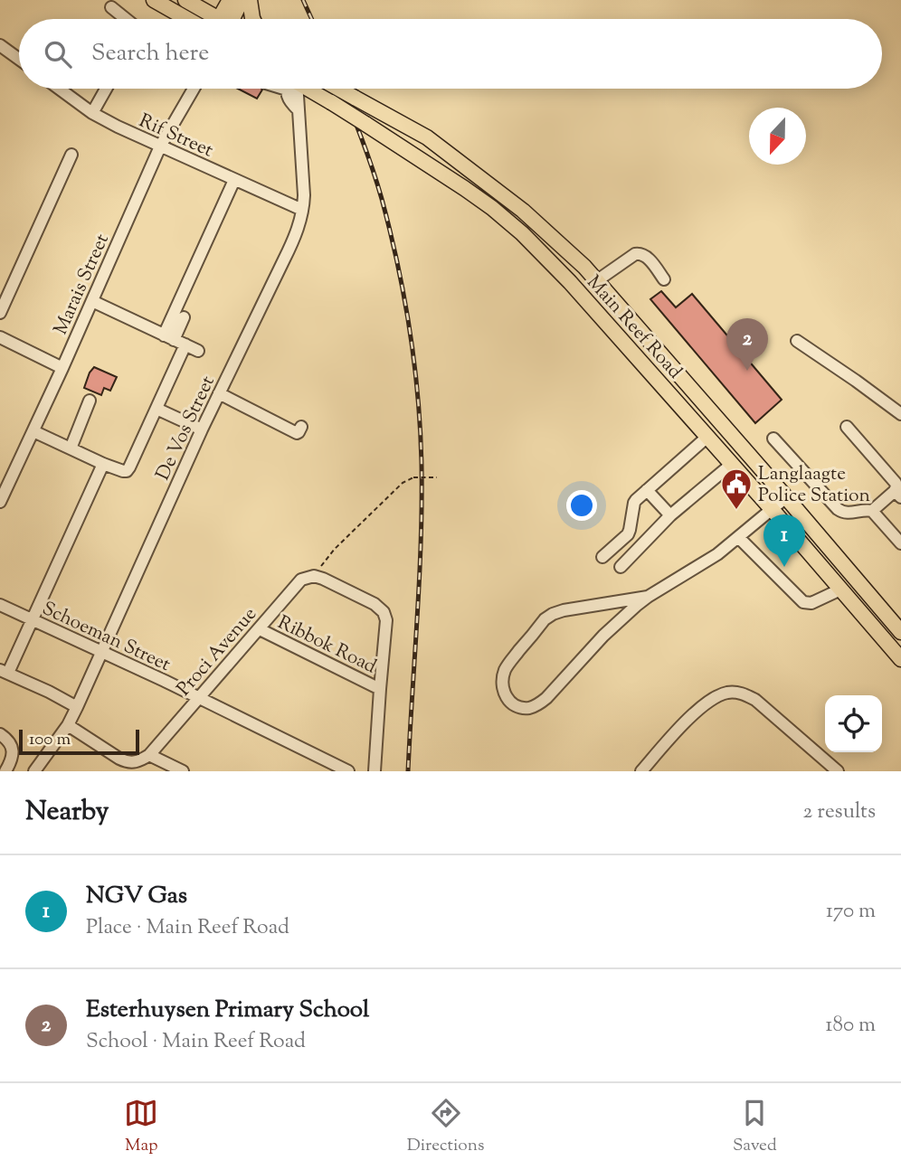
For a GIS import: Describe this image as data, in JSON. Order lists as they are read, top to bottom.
{
  "streets": {
    "main road": ["Main Reef Road"],
    "street": [
      "Rif Street",
      "Marais Street",
      "De Vos Street",
      "Schoeman Street",
      "Ribbok Road",
      "Proci Avenue"
    ]
  },
  "crossings": [
    ["Rif Street", "Marais Street"],
    ["Rif Street", "De Vos Street"],
    ["De Vos Street", "Schoeman Street"],
    ["Schoeman Street", "Proci Avenue"],
    ["Ribbok Road", "Proci Avenue"]
  ],
  "places": {
    "public building": ["Langlaagte Police Station"]
  },
  "scale_bar": "100 m",
  "north": "bottom",
  "page": {
    "search": "Search here",
    "pins": ["2", "1"],
    "scale": "100 m",
    "heading": ["Nearby", "2 results"],
    "list": [
      {
        "mark": "1",
        "name": "NGV Gas",
        "note": "Place · Main Reef Road",
        "value": "170 m"
      },
      {
        "mark": "2",
        "name": "Esterhuysen Primary School",
        "note": "School · Main Reef Road",
        "value": "180 m"
      }
    ],
    "nav": ["Map", "Directions", "Saved"]
  }
}
